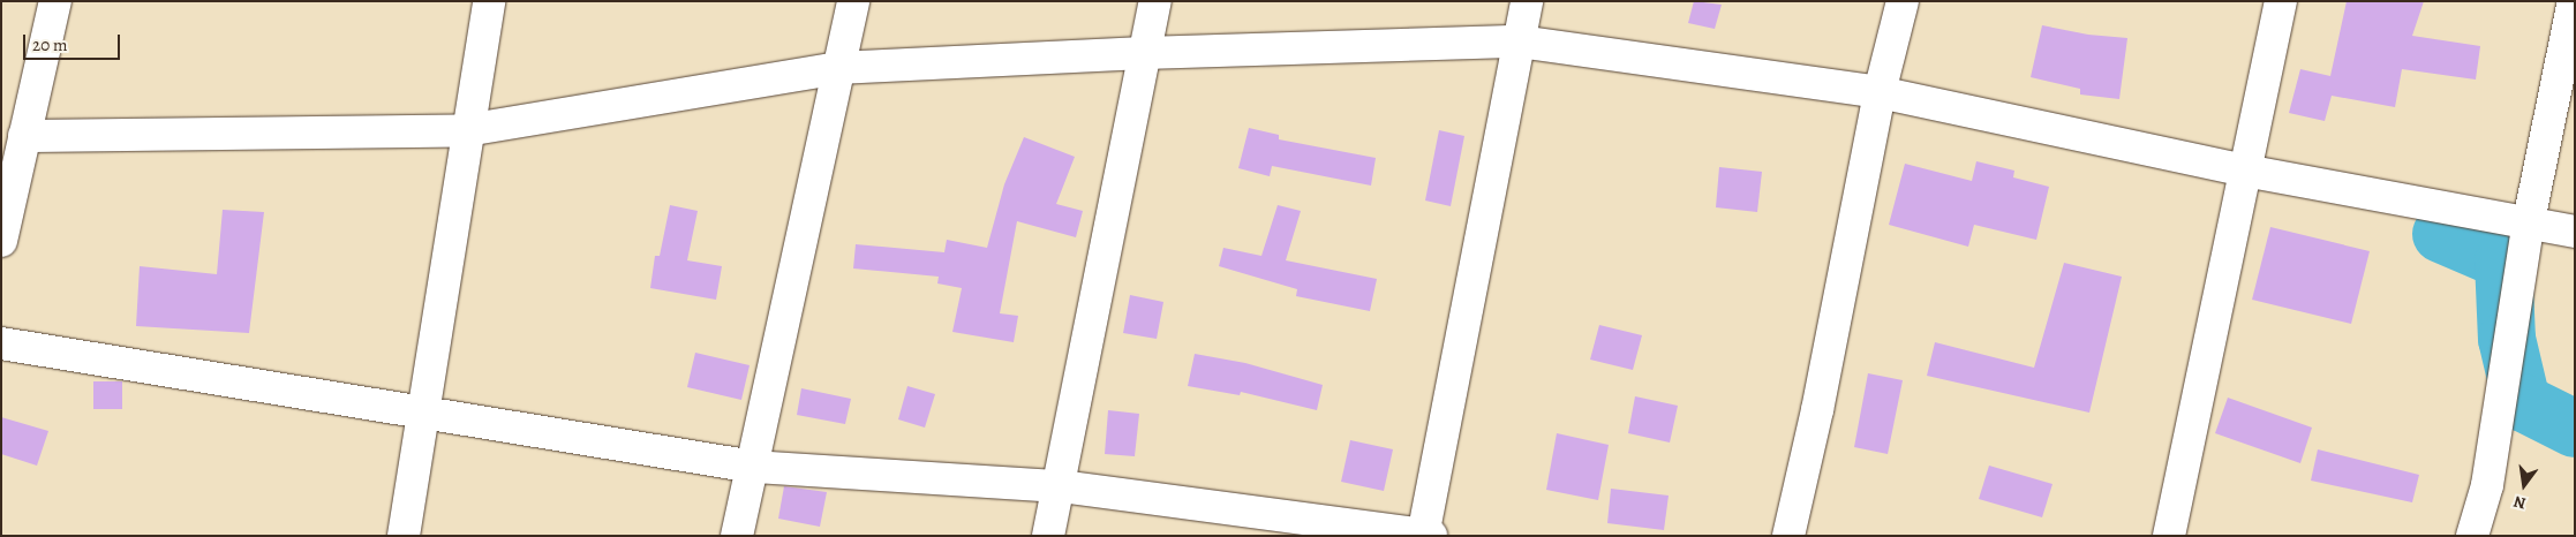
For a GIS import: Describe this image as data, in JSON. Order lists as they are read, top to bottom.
{
  "scale_bar": "20 m",
  "north": "bottom"
}
